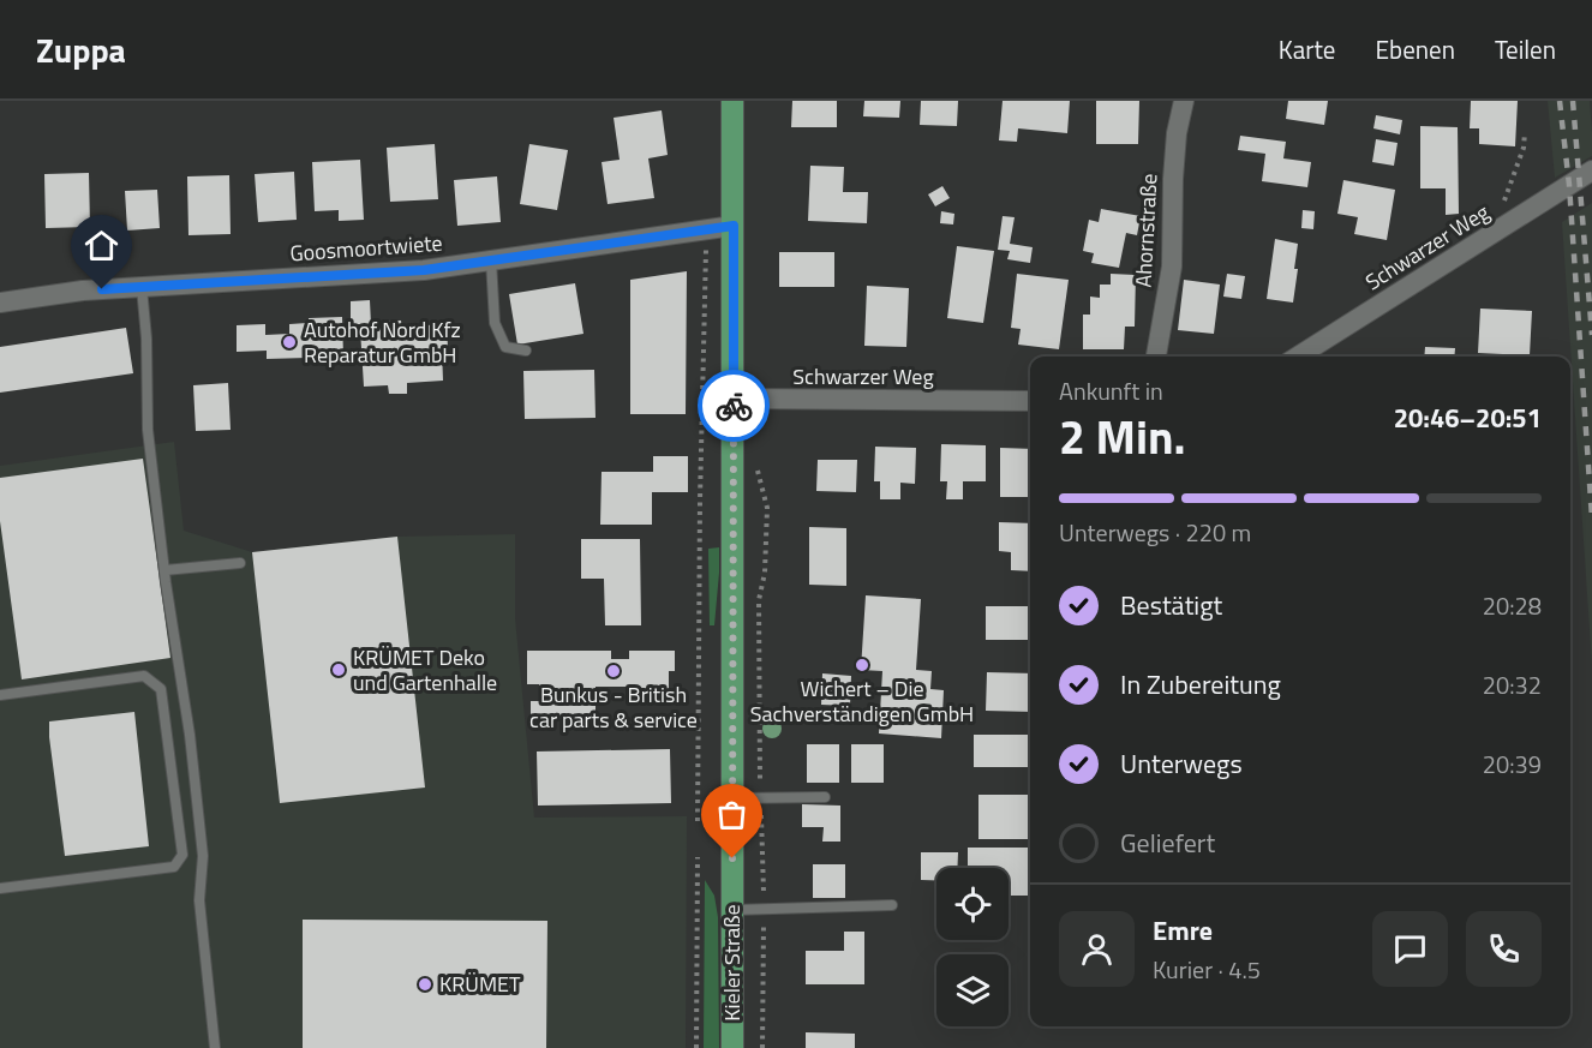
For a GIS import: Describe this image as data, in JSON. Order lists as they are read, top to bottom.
{
  "streets": {
    "main road": ["Kieler Straße"],
    "street": ["Ahornstraße", "Schwarzer Weg", "Goosmoortwiete"]
  },
  "crossings": [
    ["Schwarzer Weg", "Kieler Straße"],
    ["Goosmoortwiete", "Kieler Straße"]
  ],
  "places": [
    "Autohof Nord Kfz Reparatur GmbH",
    "Wichert – Die Sachverständigen GmbH",
    "KRÜMET Deko und Gartenhalle",
    "Bunkus - British car parts & service",
    "KRÜMET"
  ],
  "page": {
    "header": "Zuppa",
    "nav": ["Karte", "Ebenen", "Teilen"],
    "heading": ["2 Min.", "Ankunft in", "20:46–20:51"],
    "panel": ["Emre", "Kurier · 4.5"],
    "bar": "Unterwegs · 220 m",
    "list": [
      ["Bestätigt", "20:28"],
      ["In Zubereitung", "20:32"],
      ["Unterwegs", "20:39"],
      "Geliefert"
    ]
  }
}
